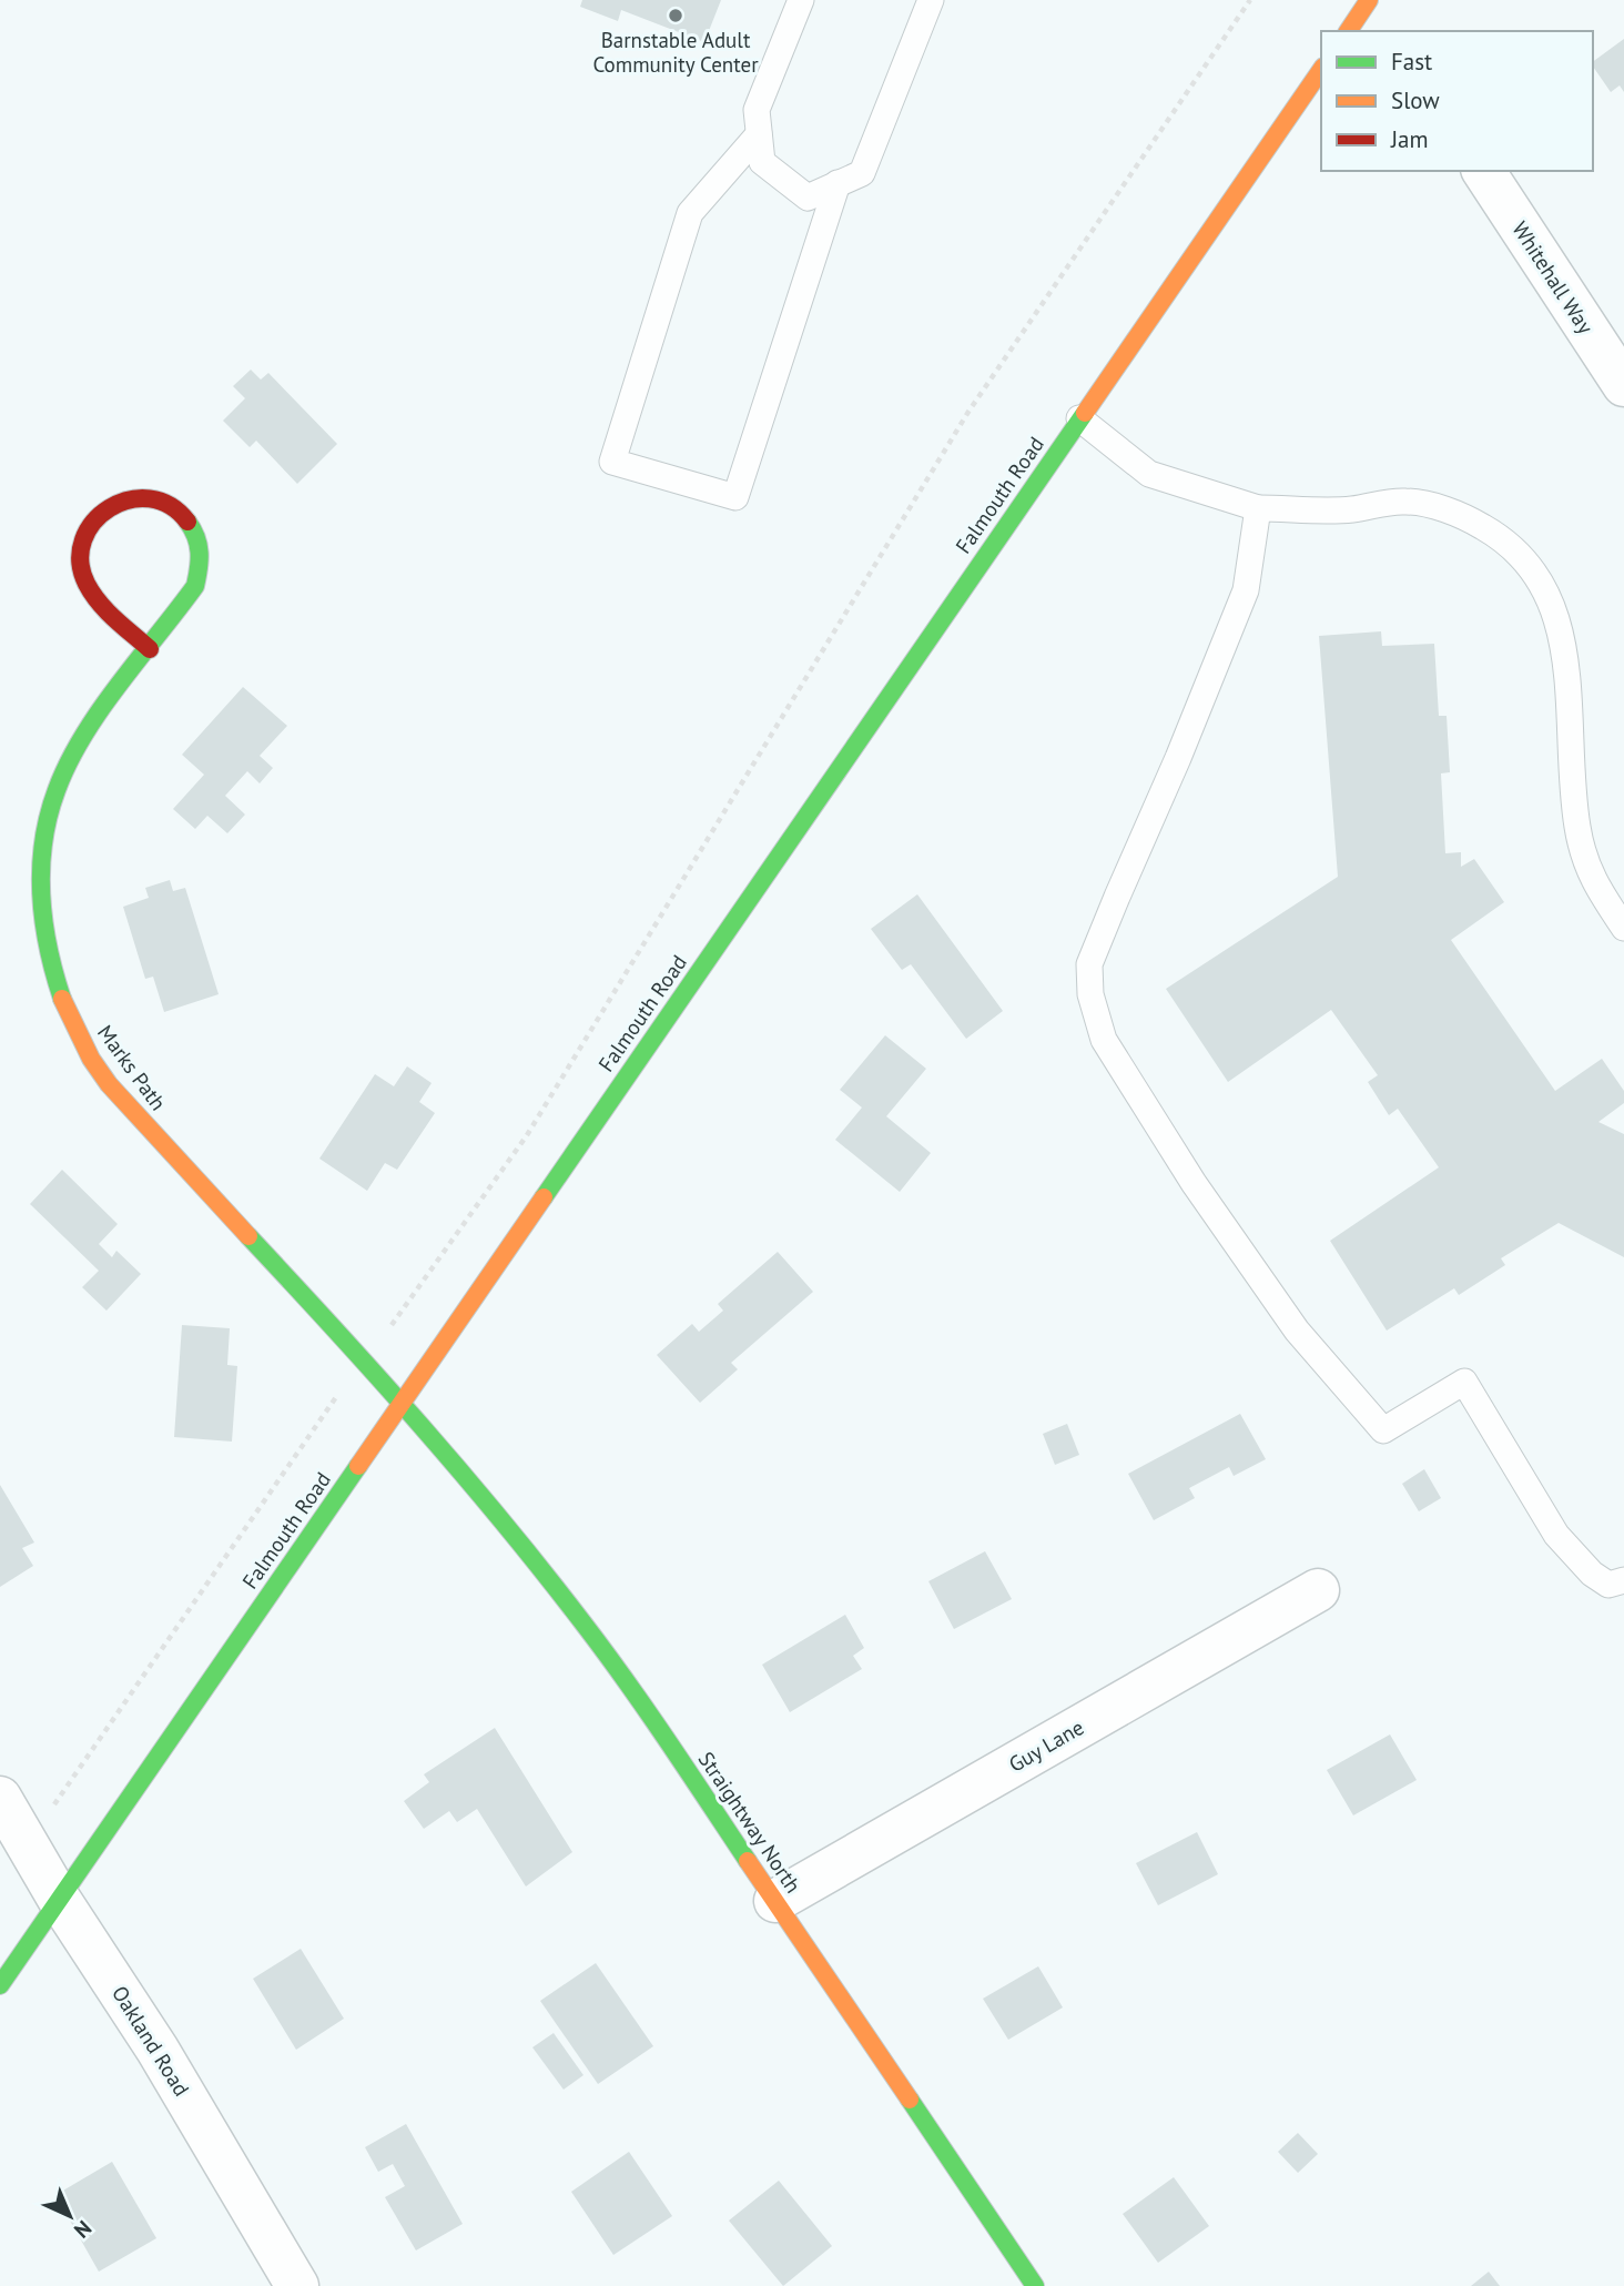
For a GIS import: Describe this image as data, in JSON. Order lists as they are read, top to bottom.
{
  "streets": {
    "street": [
      "Whitehall Way",
      "Falmouth Road",
      "Marks Path",
      "Guy Lane",
      "Straightway North",
      "Oakland Road"
    ]
  },
  "crossings": [
    ["Falmouth Road", "Marks Path"],
    ["Falmouth Road", "Straightway North"],
    ["Falmouth Road", "Oakland Road"],
    ["Marks Path", "Straightway North"],
    ["Guy Lane", "Straightway North"]
  ],
  "places": ["Barnstable Adult Community Center"],
  "legend": ["Fast", "Slow", "Jam"],
  "north": "bottom right"
}
